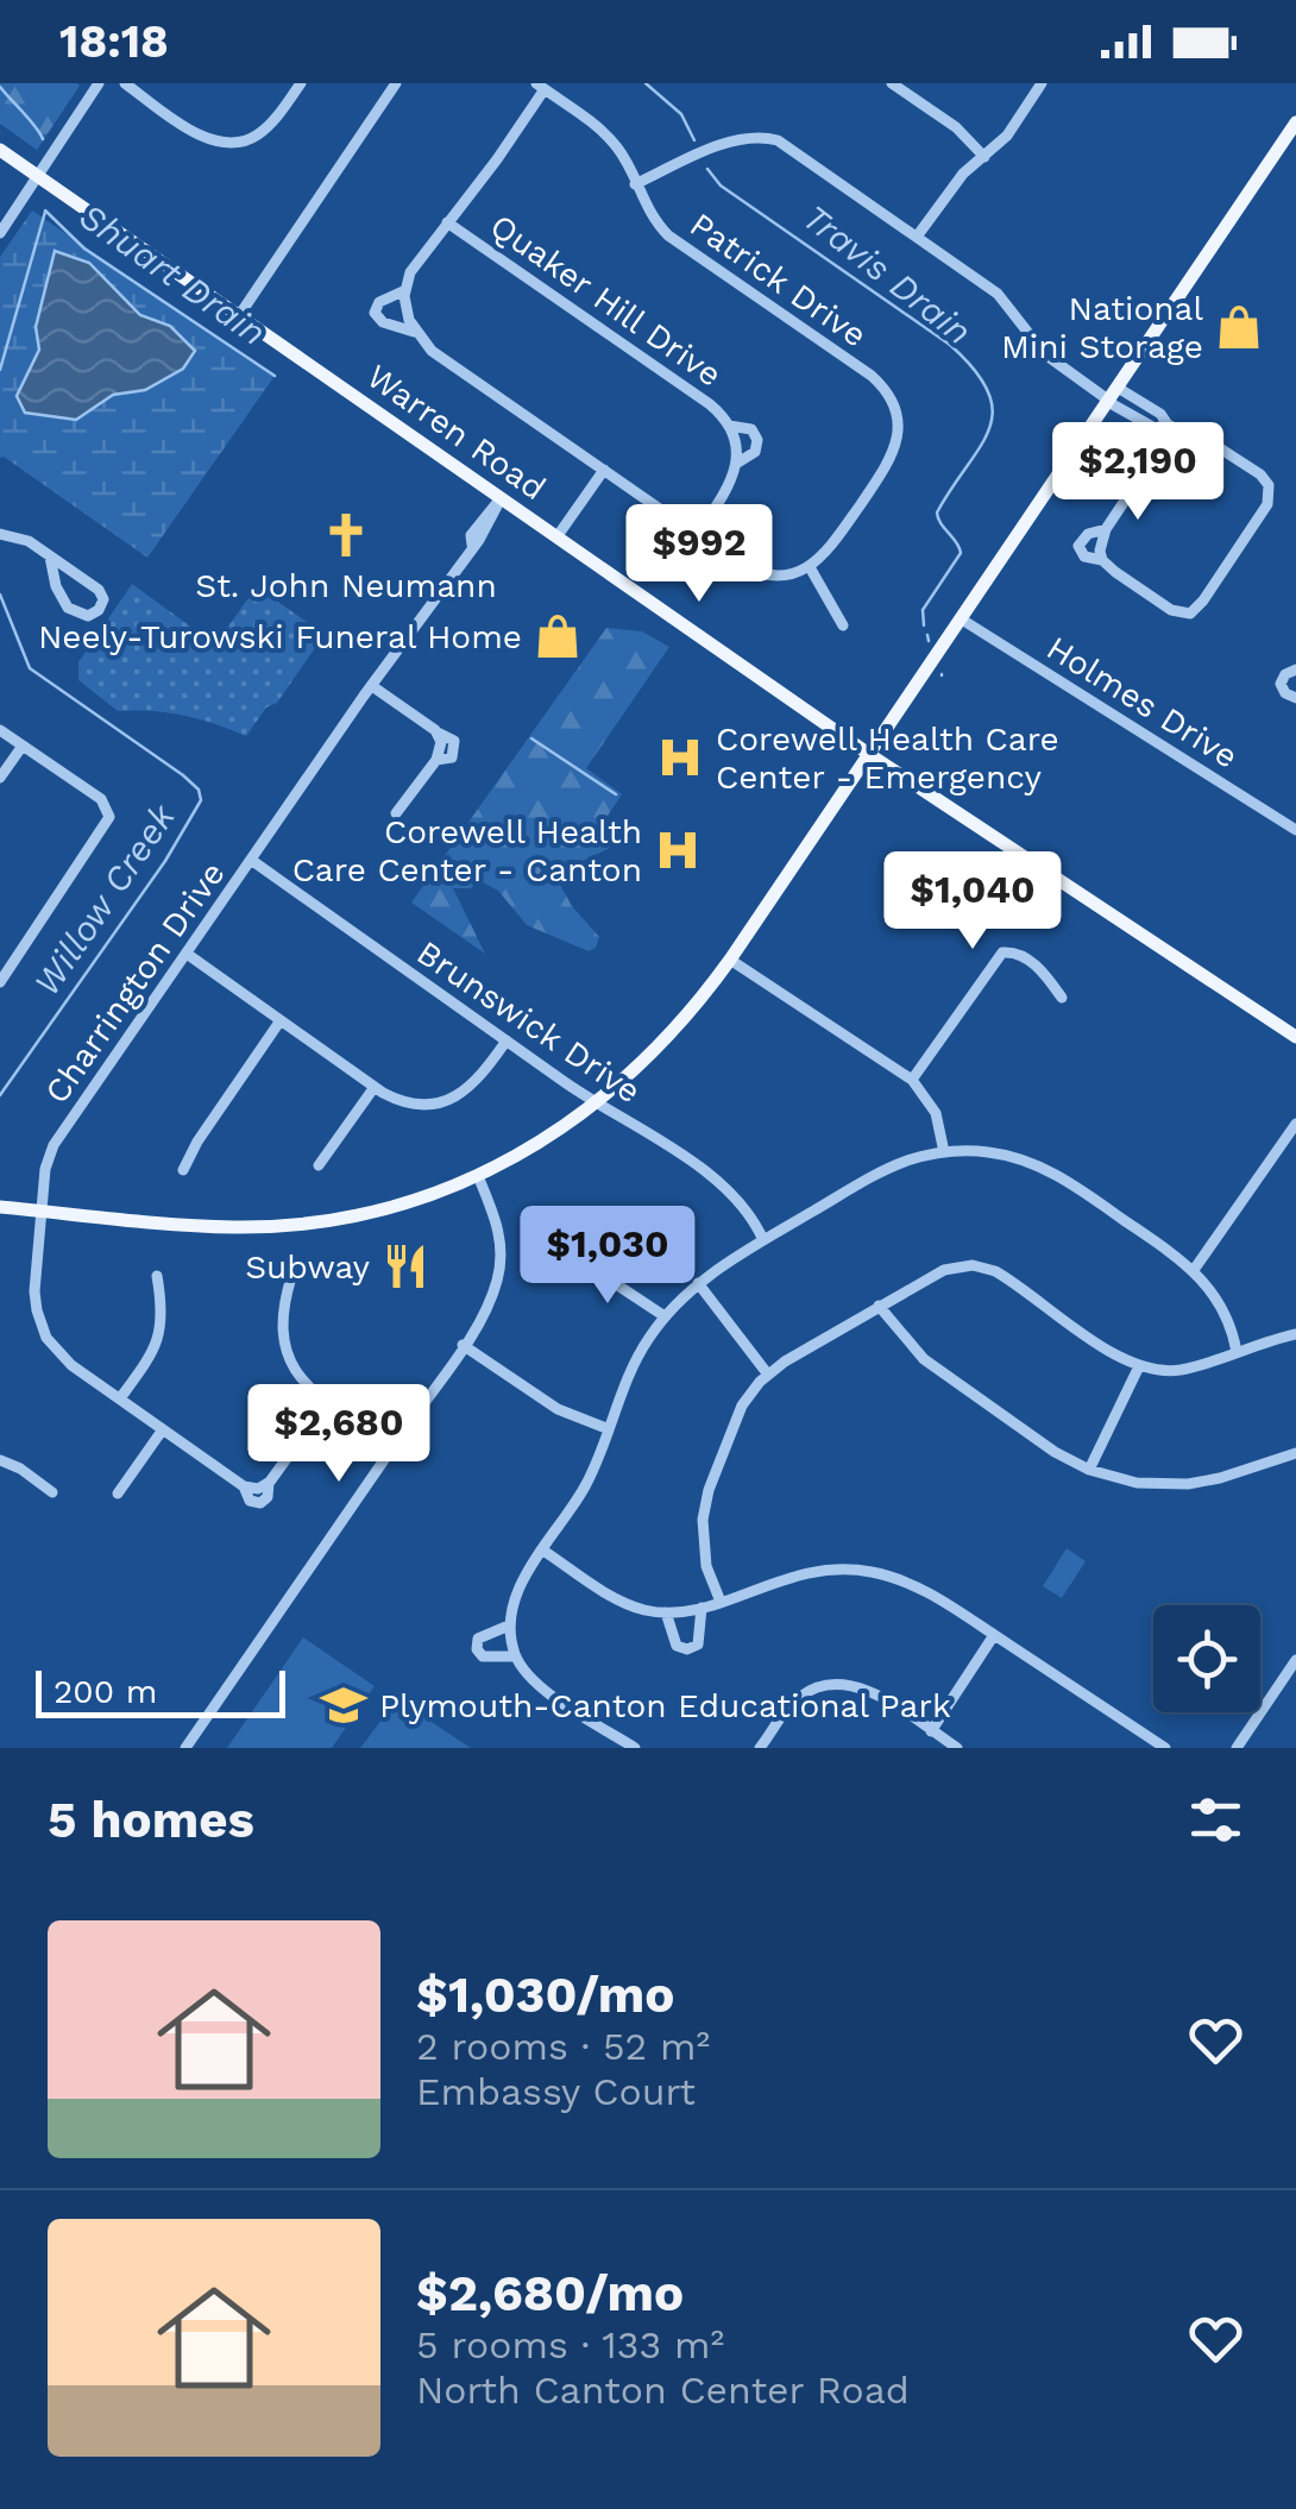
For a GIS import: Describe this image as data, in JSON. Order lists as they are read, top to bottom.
{
  "streets": {
    "main road": ["Warren Road"],
    "street": [
      "Patrick Drive",
      "Quaker Hill Drive",
      "Holmes Drive",
      "Charrington Drive",
      "Brunswick Drive"
    ]
  },
  "crossings": [
    ["Warren Road", "Charrington Drive"],
    ["Charrington Drive", "Brunswick Drive"]
  ],
  "water": ["Shuart Drain", "Travis Drain", "Willow Creek"],
  "places": {
    "shop": ["National Mini Storage", "Neely-Turowski Funeral Home"],
    "church": ["St. John Neumann"],
    "hospital": ["Corewell Health Care Center - Emergency", "Corewell Health Care Center - Canton"],
    "restaurant": ["Subway"],
    "school or university": ["Plymouth-Canton Educational Park"]
  },
  "scale_bar": "200 m",
  "page": {
    "status": "18:18",
    "price": [
      "$2,190",
      "$992",
      "$1,040",
      "$1,030",
      "$2,680"
    ],
    "scale": "200 m",
    "heading": "5 homes",
    "list": [
      {
        "name": "$1,030/mo",
        "note": "2 rooms · 52 m² · Embassy Court"
      },
      {
        "name": "$2,680/mo",
        "note": "5 rooms · 133 m² · North Canton Center Road"
      }
    ]
  }
}
